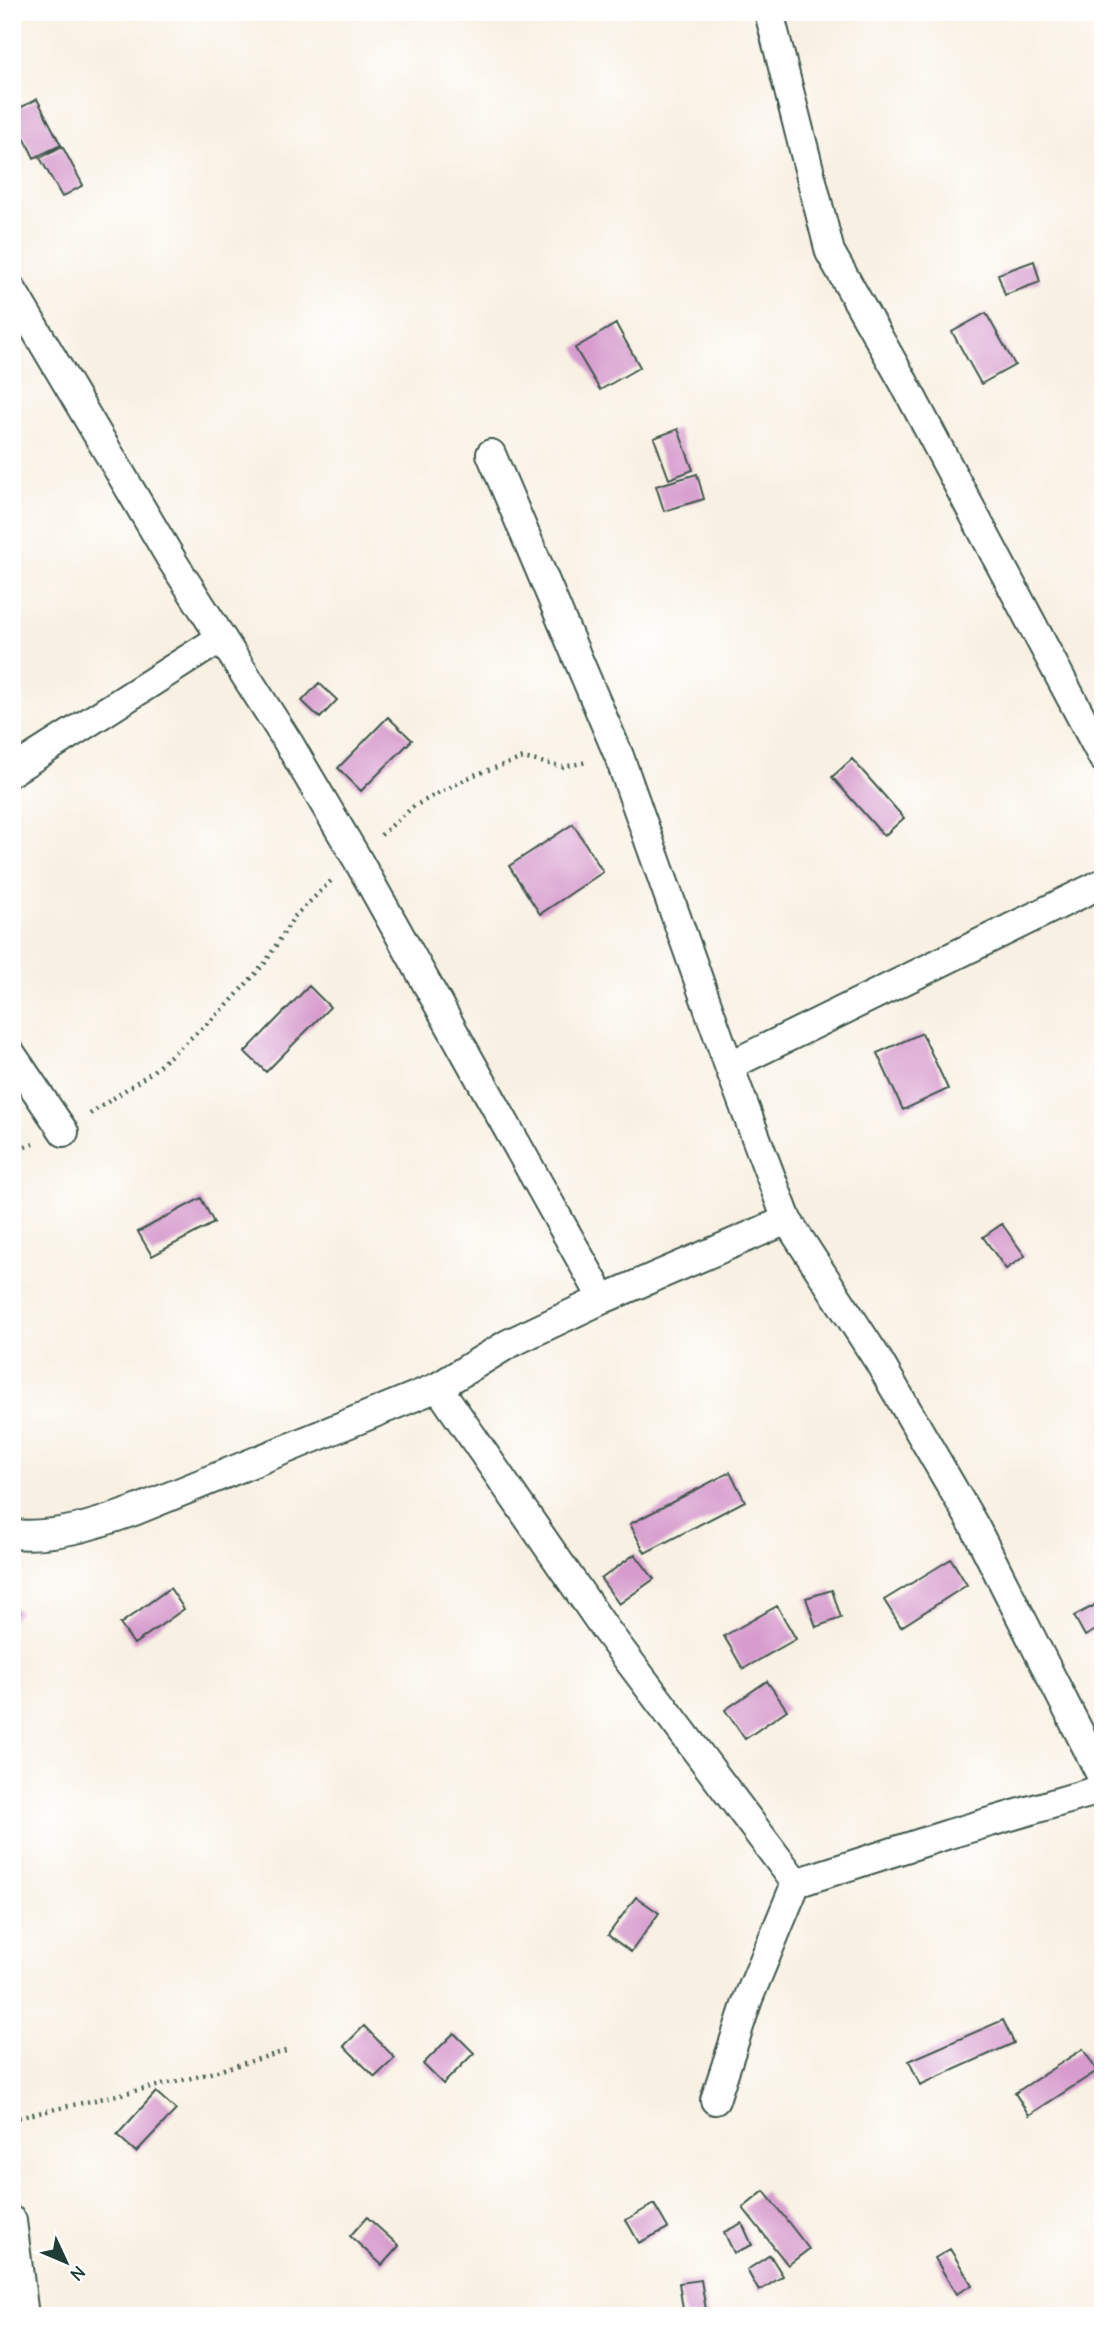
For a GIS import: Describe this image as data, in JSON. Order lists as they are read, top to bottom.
{
  "north": "bottom right"
}
